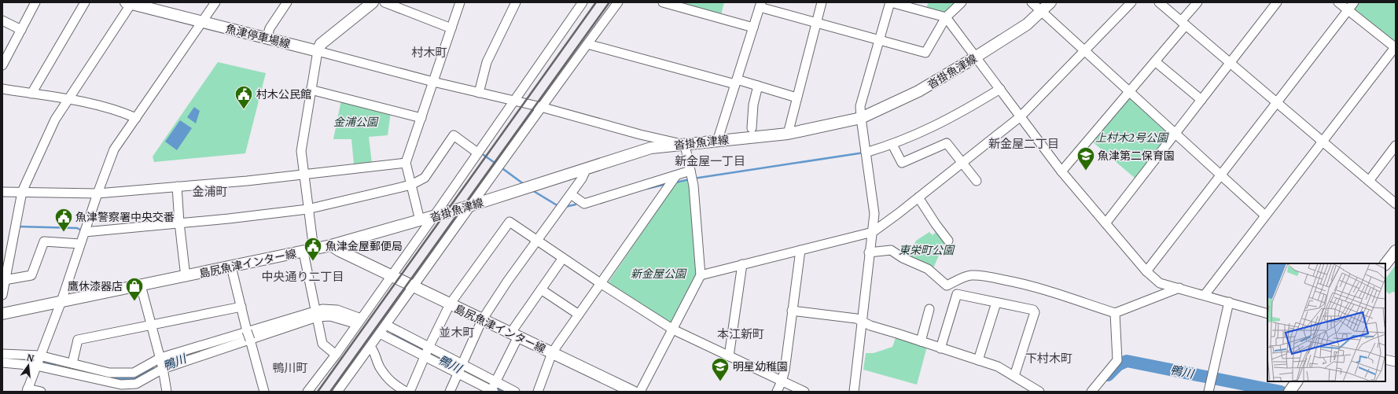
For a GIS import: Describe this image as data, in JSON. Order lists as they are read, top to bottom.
{
  "streets": {
    "main road": ["魚津停車場線", "沓掛魚津線", "島尻魚津インター線"]
  },
  "crossings": [
    ["沓掛魚津線", "島尻魚津インター線"]
  ],
  "districts": [
    "村木町",
    "新金屋二丁目",
    "新金屋一丁目",
    "金浦町",
    "中央通り二丁目",
    "並木町",
    "本江新町",
    "下村木町",
    "鴨川町"
  ],
  "water": ["鴨川"],
  "parks": [
    "金浦公園",
    "上村木2号公園",
    "東栄町公園",
    "新金屋公園"
  ],
  "places": {
    "public building": ["村木公民館", "魚津警察署中央交番", "魚津金屋郵便局"],
    "school or university": ["魚津第二保育園", "明星幼稚園"],
    "shop": ["鷹休漆器店"]
  },
  "north": "top"
}
